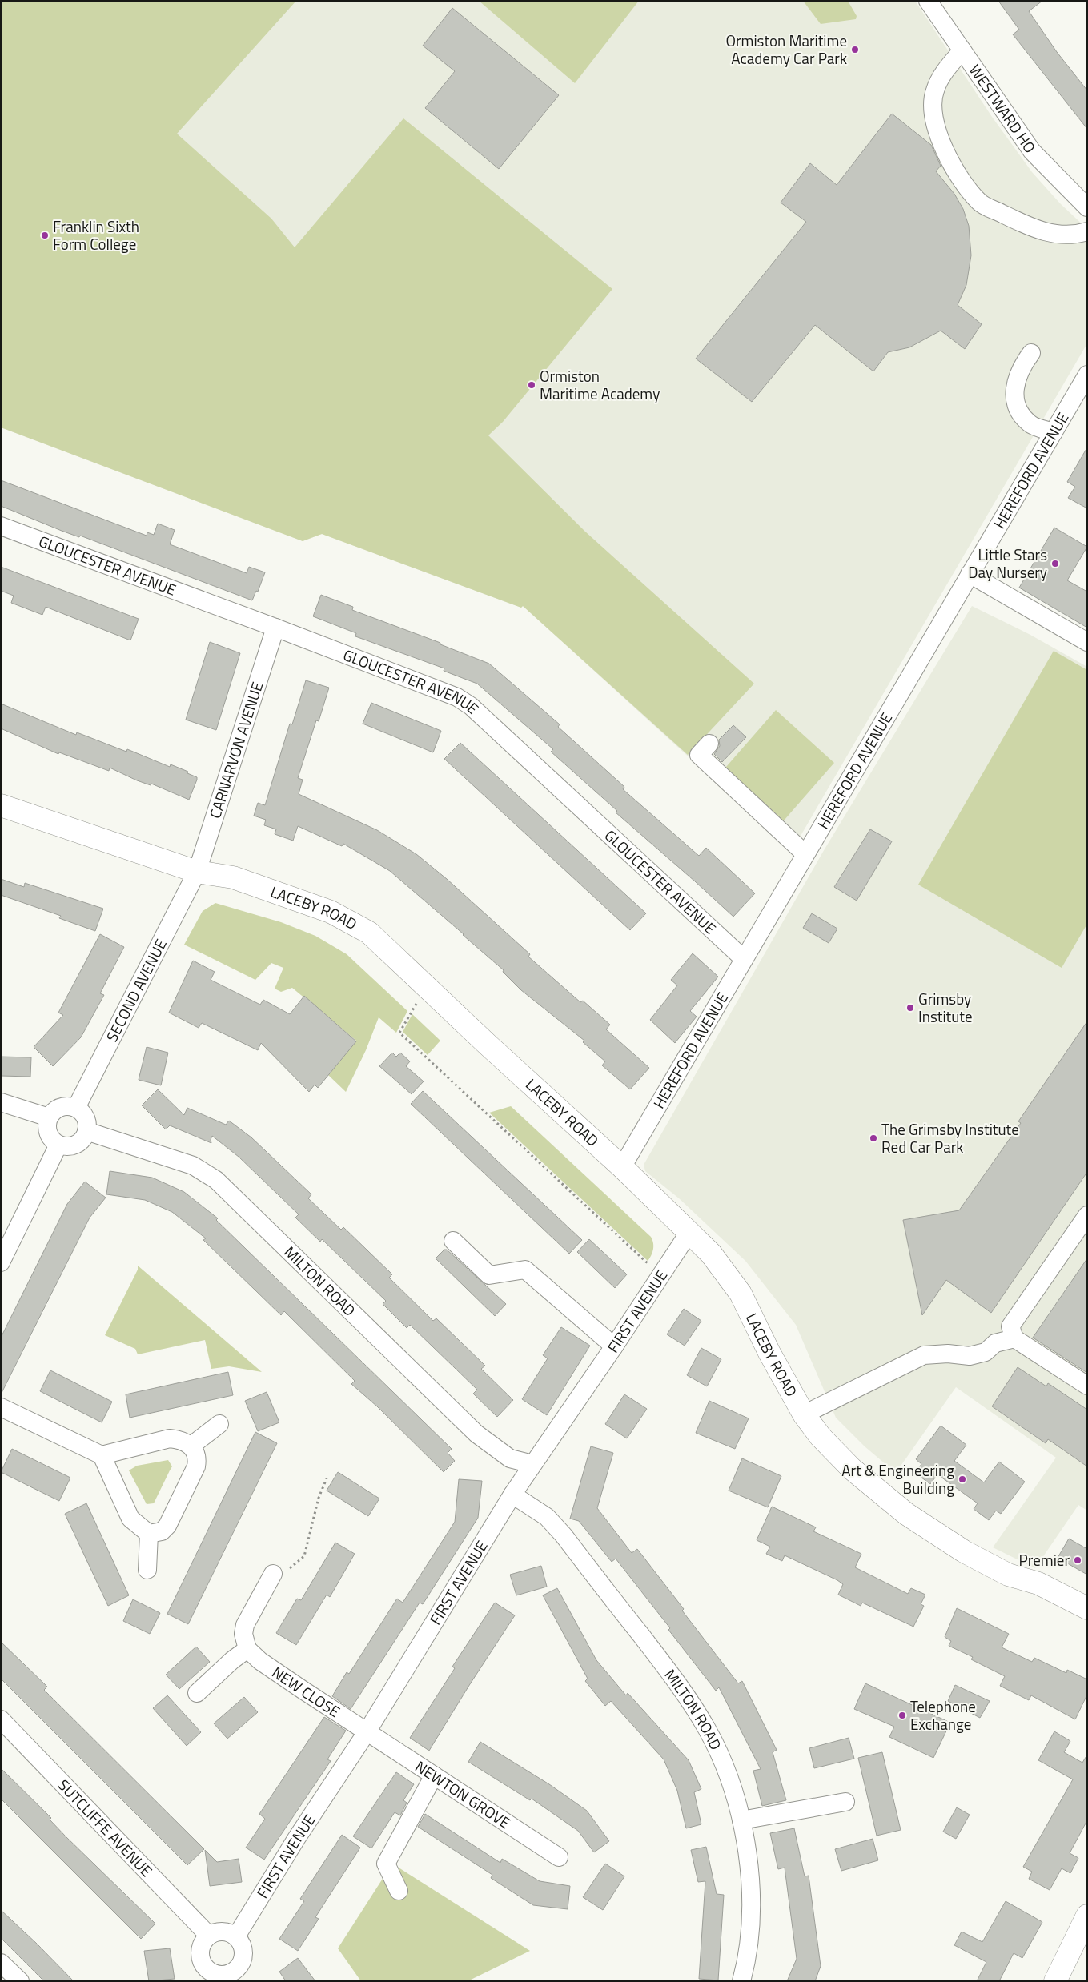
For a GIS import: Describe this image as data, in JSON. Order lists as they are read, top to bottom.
{
  "streets": {
    "main road": ["LACEBY ROAD"],
    "street": [
      "WESTWARD HO",
      "HEREFORD AVENUE",
      "GLOUCESTER AVENUE",
      "CARNARVON AVENUE",
      "SECOND AVENUE",
      "MILTON ROAD",
      "FIRST AVENUE",
      "NEW CLOSE",
      "NEWTON GROVE",
      "SUTCLIFFE AVENUE"
    ]
  },
  "crossings": [
    ["HEREFORD AVENUE", "GLOUCESTER AVENUE"],
    ["HEREFORD AVENUE", "LACEBY ROAD"],
    ["GLOUCESTER AVENUE", "CARNARVON AVENUE"],
    ["CARNARVON AVENUE", "LACEBY ROAD"],
    ["CARNARVON AVENUE", "SECOND AVENUE"],
    ["LACEBY ROAD", "SECOND AVENUE"],
    ["LACEBY ROAD", "FIRST AVENUE"],
    ["SECOND AVENUE", "MILTON ROAD"],
    ["MILTON ROAD", "FIRST AVENUE"],
    ["FIRST AVENUE", "NEW CLOSE"],
    ["FIRST AVENUE", "NEWTON GROVE"],
    ["FIRST AVENUE", "SUTCLIFFE AVENUE"],
    ["NEW CLOSE", "NEWTON GROVE"]
  ],
  "places": [
    "Ormiston Maritime Academy Car Park",
    "Franklin Sixth Form College",
    "Ormiston Maritime Academy",
    "Little Stars Day Nursery",
    "Grimsby Institute",
    "The Grimsby Institute Red Car Park",
    "Art & Engineering Building",
    "Premier",
    "Telephone Exchange"
  ]
}
